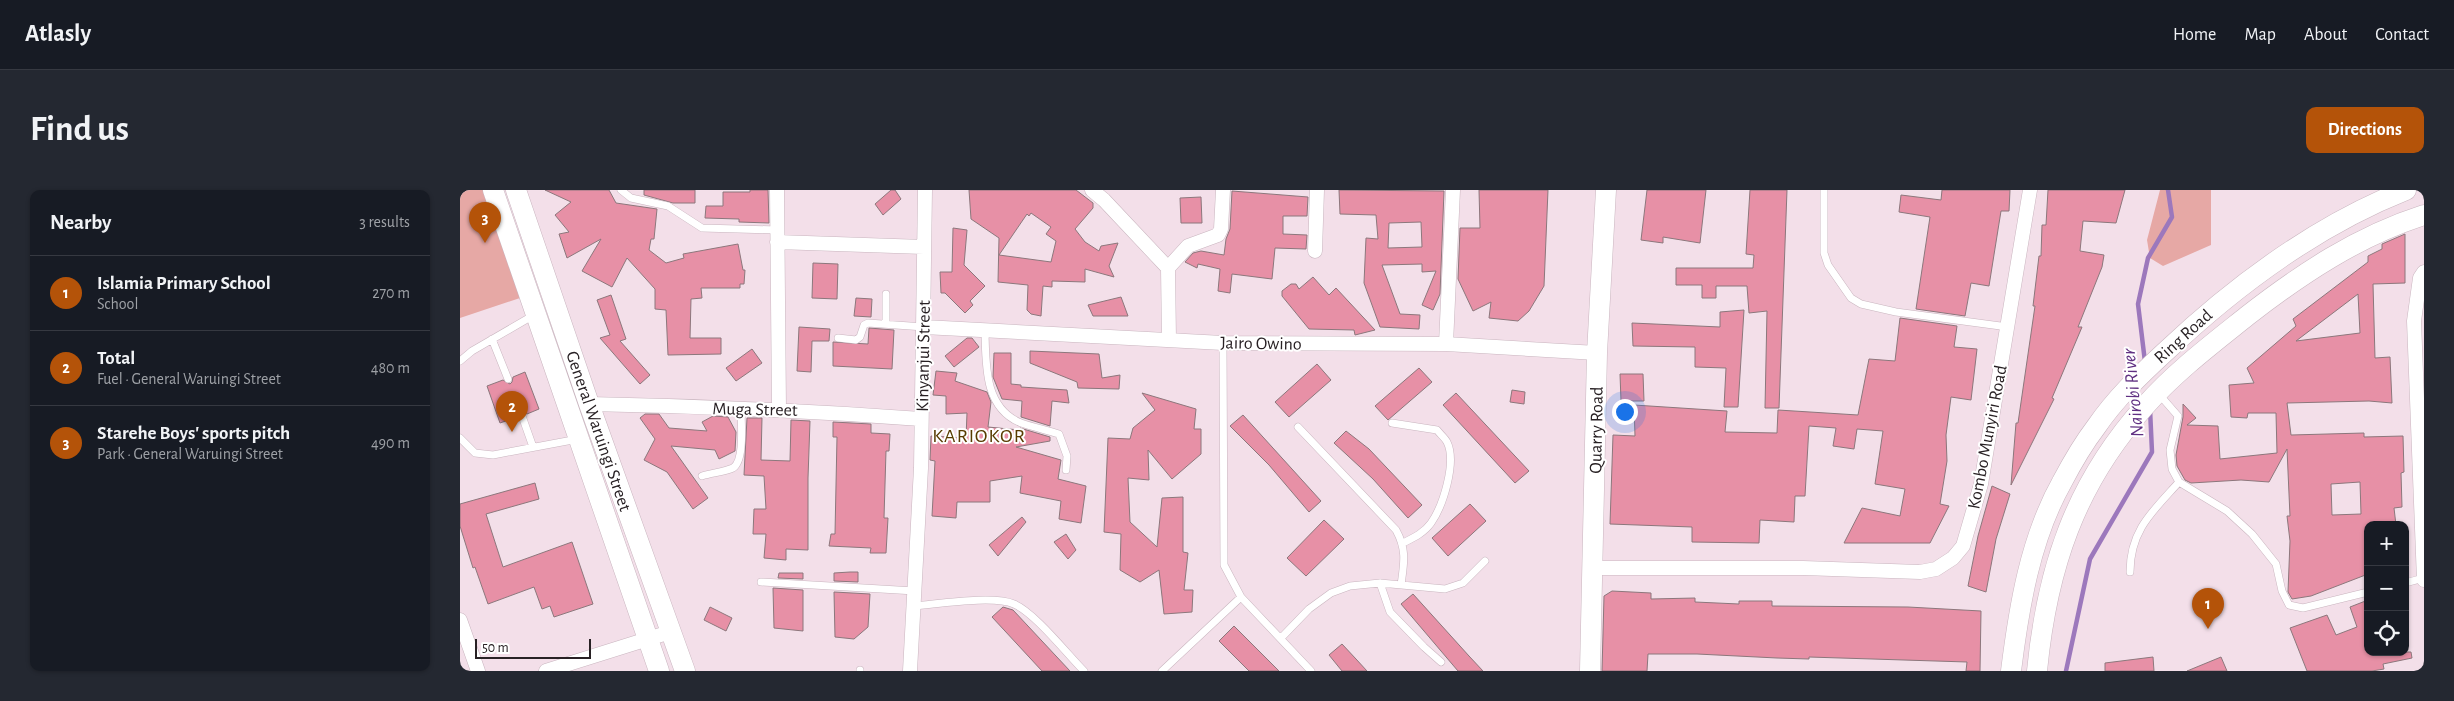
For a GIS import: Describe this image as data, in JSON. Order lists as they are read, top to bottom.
{
  "streets": {
    "main road": ["Ring Road", "Quarry Road", "General Waruingi Street"],
    "street": [
      "Jairo Owino",
      "Kinyanjui Street",
      "Muga Street",
      "Kombo Munyiri Road"
    ]
  },
  "crossings": [
    ["Jairo Owino", "Kinyanjui Street"],
    ["Jairo Owino", "Quarry Road"],
    ["Kinyanjui Street", "Muga Street"],
    ["Muga Street", "General Waruingi Street"],
    ["Quarry Road", "Kombo Munyiri Road"]
  ],
  "districts": ["KARIOKOR"],
  "water": ["Nairobi River"],
  "scale_bar": "50 m",
  "page": {
    "header": "Atlasly",
    "nav": [
      "Home",
      "Map",
      "About",
      "Contact"
    ],
    "buttons": "Directions",
    "title": "Find us",
    "heading": ["Nearby", "3 results"],
    "pins": ["3", "2", "1"],
    "list": [
      {
        "mark": "1",
        "name": "Islamia Primary School",
        "note": "School",
        "value": "270 m"
      },
      {
        "mark": "2",
        "name": "Total",
        "note": "Fuel · General Waruingi Street",
        "value": "480 m"
      },
      {
        "mark": "3",
        "name": "Starehe Boys' sports pitch",
        "note": "Park · General Waruingi Street",
        "value": "490 m"
      }
    ],
    "map_buttons": ["+", "−"],
    "scale": "50 m"
  }
}
